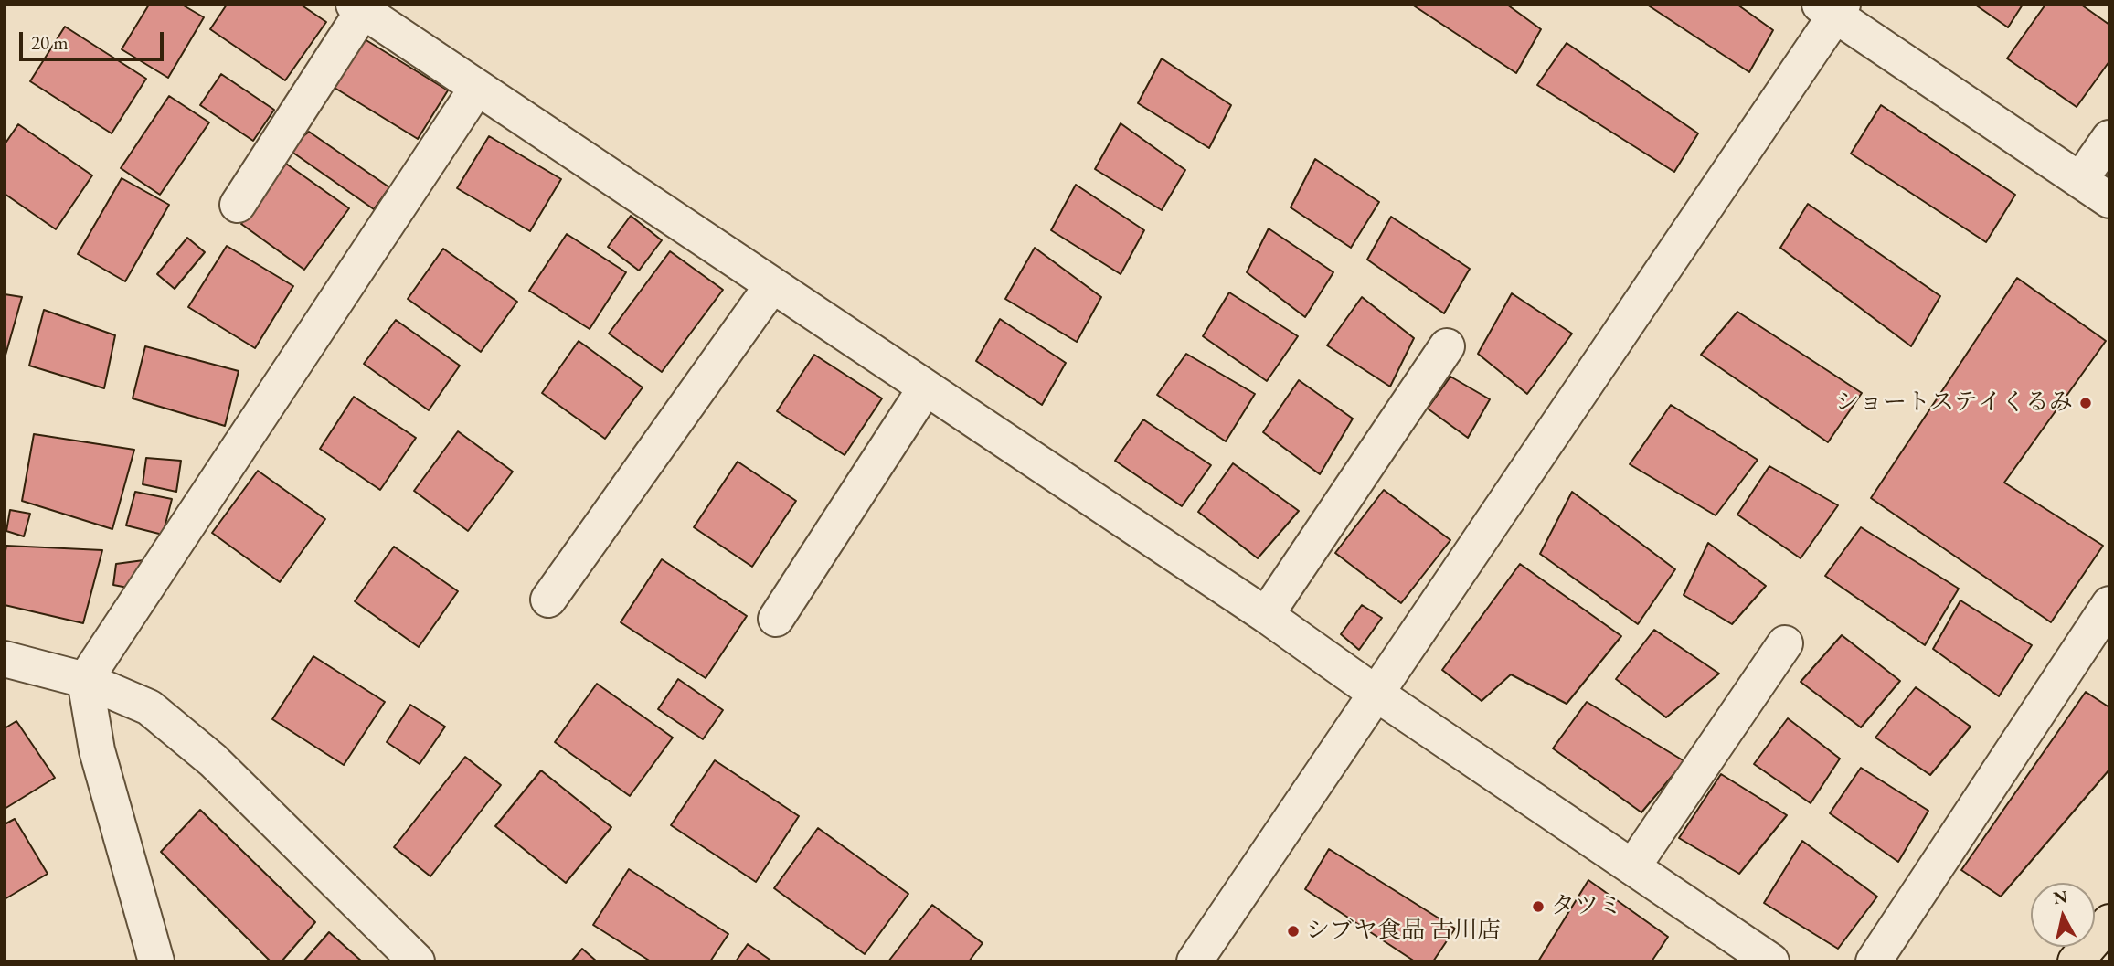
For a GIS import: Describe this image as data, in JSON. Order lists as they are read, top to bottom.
{
  "places": ["ショートステイくるみ", "タツミ", "シブヤ食品 古川店"],
  "scale_bar": "20 m",
  "north": "top"
}
